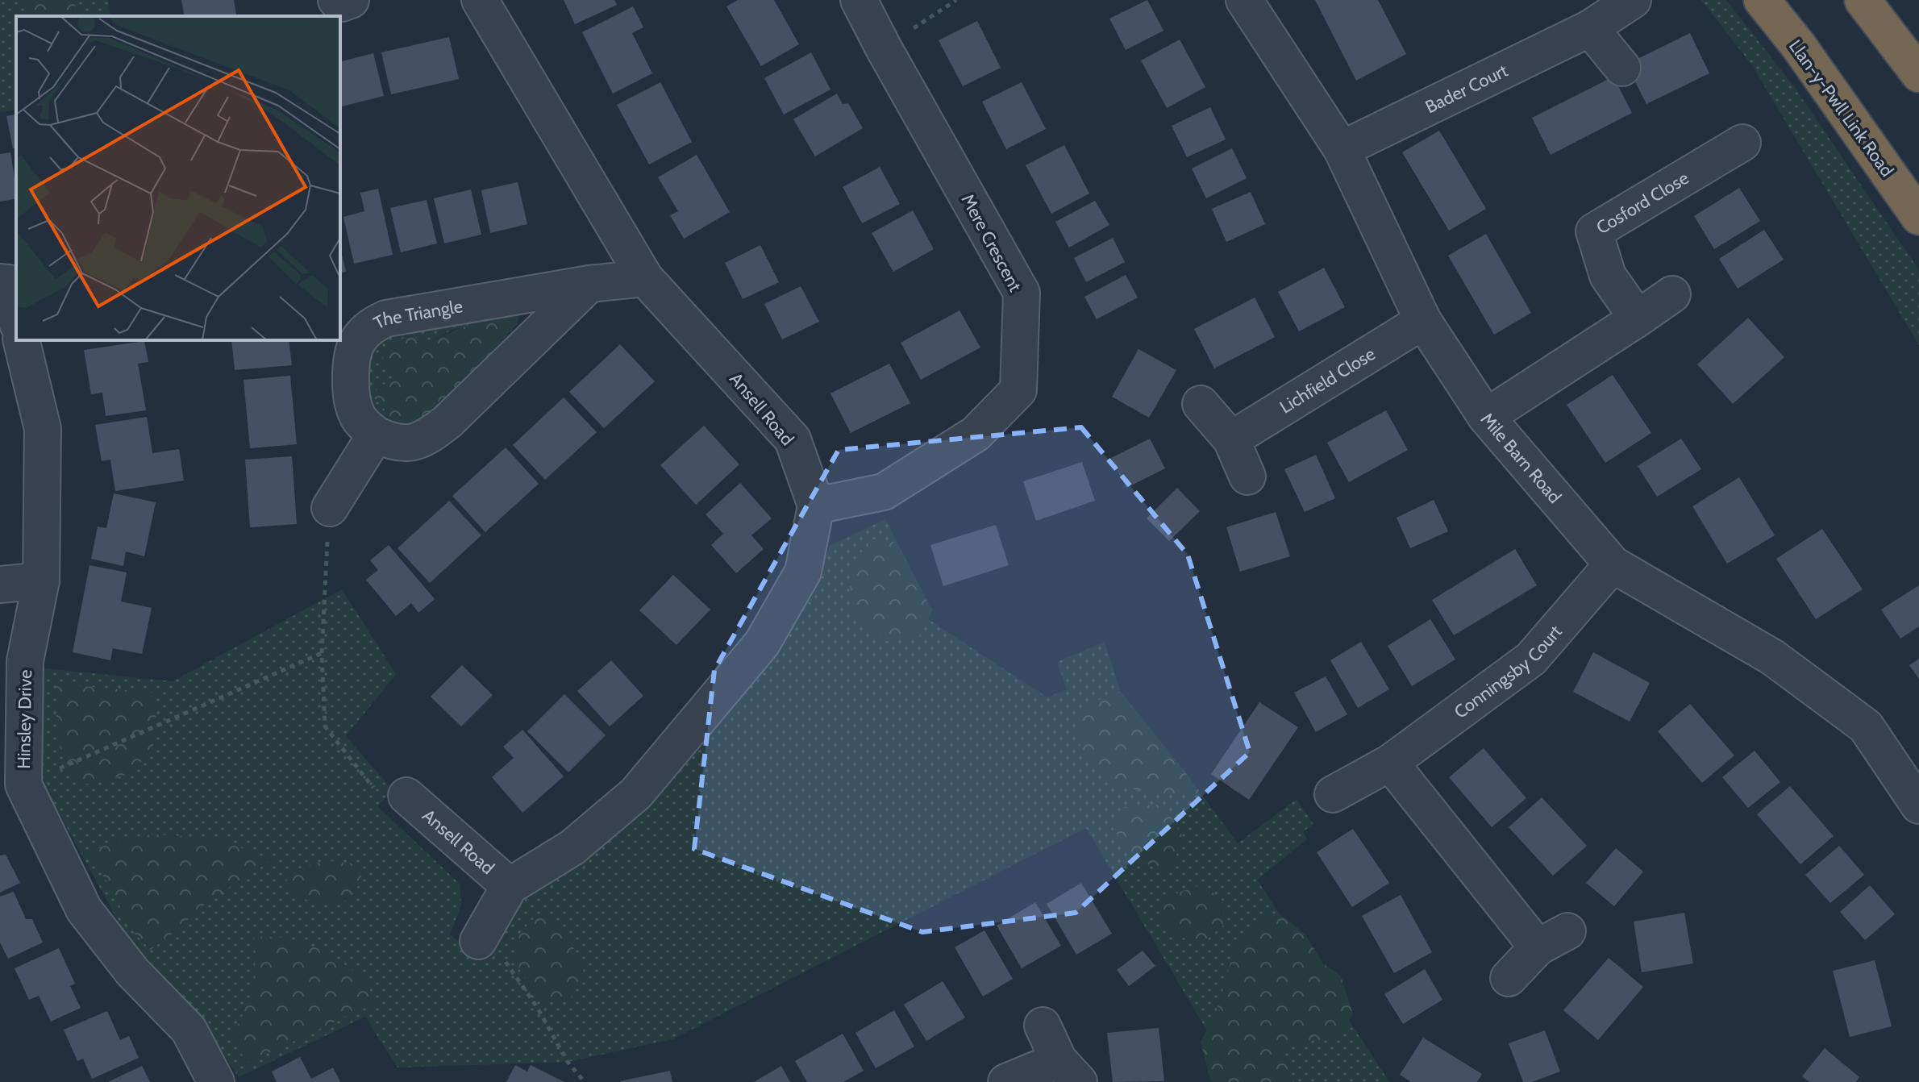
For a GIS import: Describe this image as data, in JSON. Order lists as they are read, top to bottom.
{
  "streets": {
    "highway": ["Llan-y-Pwll Link Road"],
    "street": [
      "Bader Court",
      "Cosford Close",
      "Mere Crescent",
      "The Triangle",
      "Lichfield Close",
      "Ansell Road",
      "Mile Barn Road",
      "Conningsby Court",
      "Hinsley Drive"
    ]
  },
  "crossings": [
    ["Bader Court", "Mile Barn Road"],
    ["Mere Crescent", "Ansell Road"],
    ["The Triangle", "Ansell Road"],
    ["Lichfield Close", "Mile Barn Road"],
    ["Mile Barn Road", "Conningsby Court"]
  ]
}
